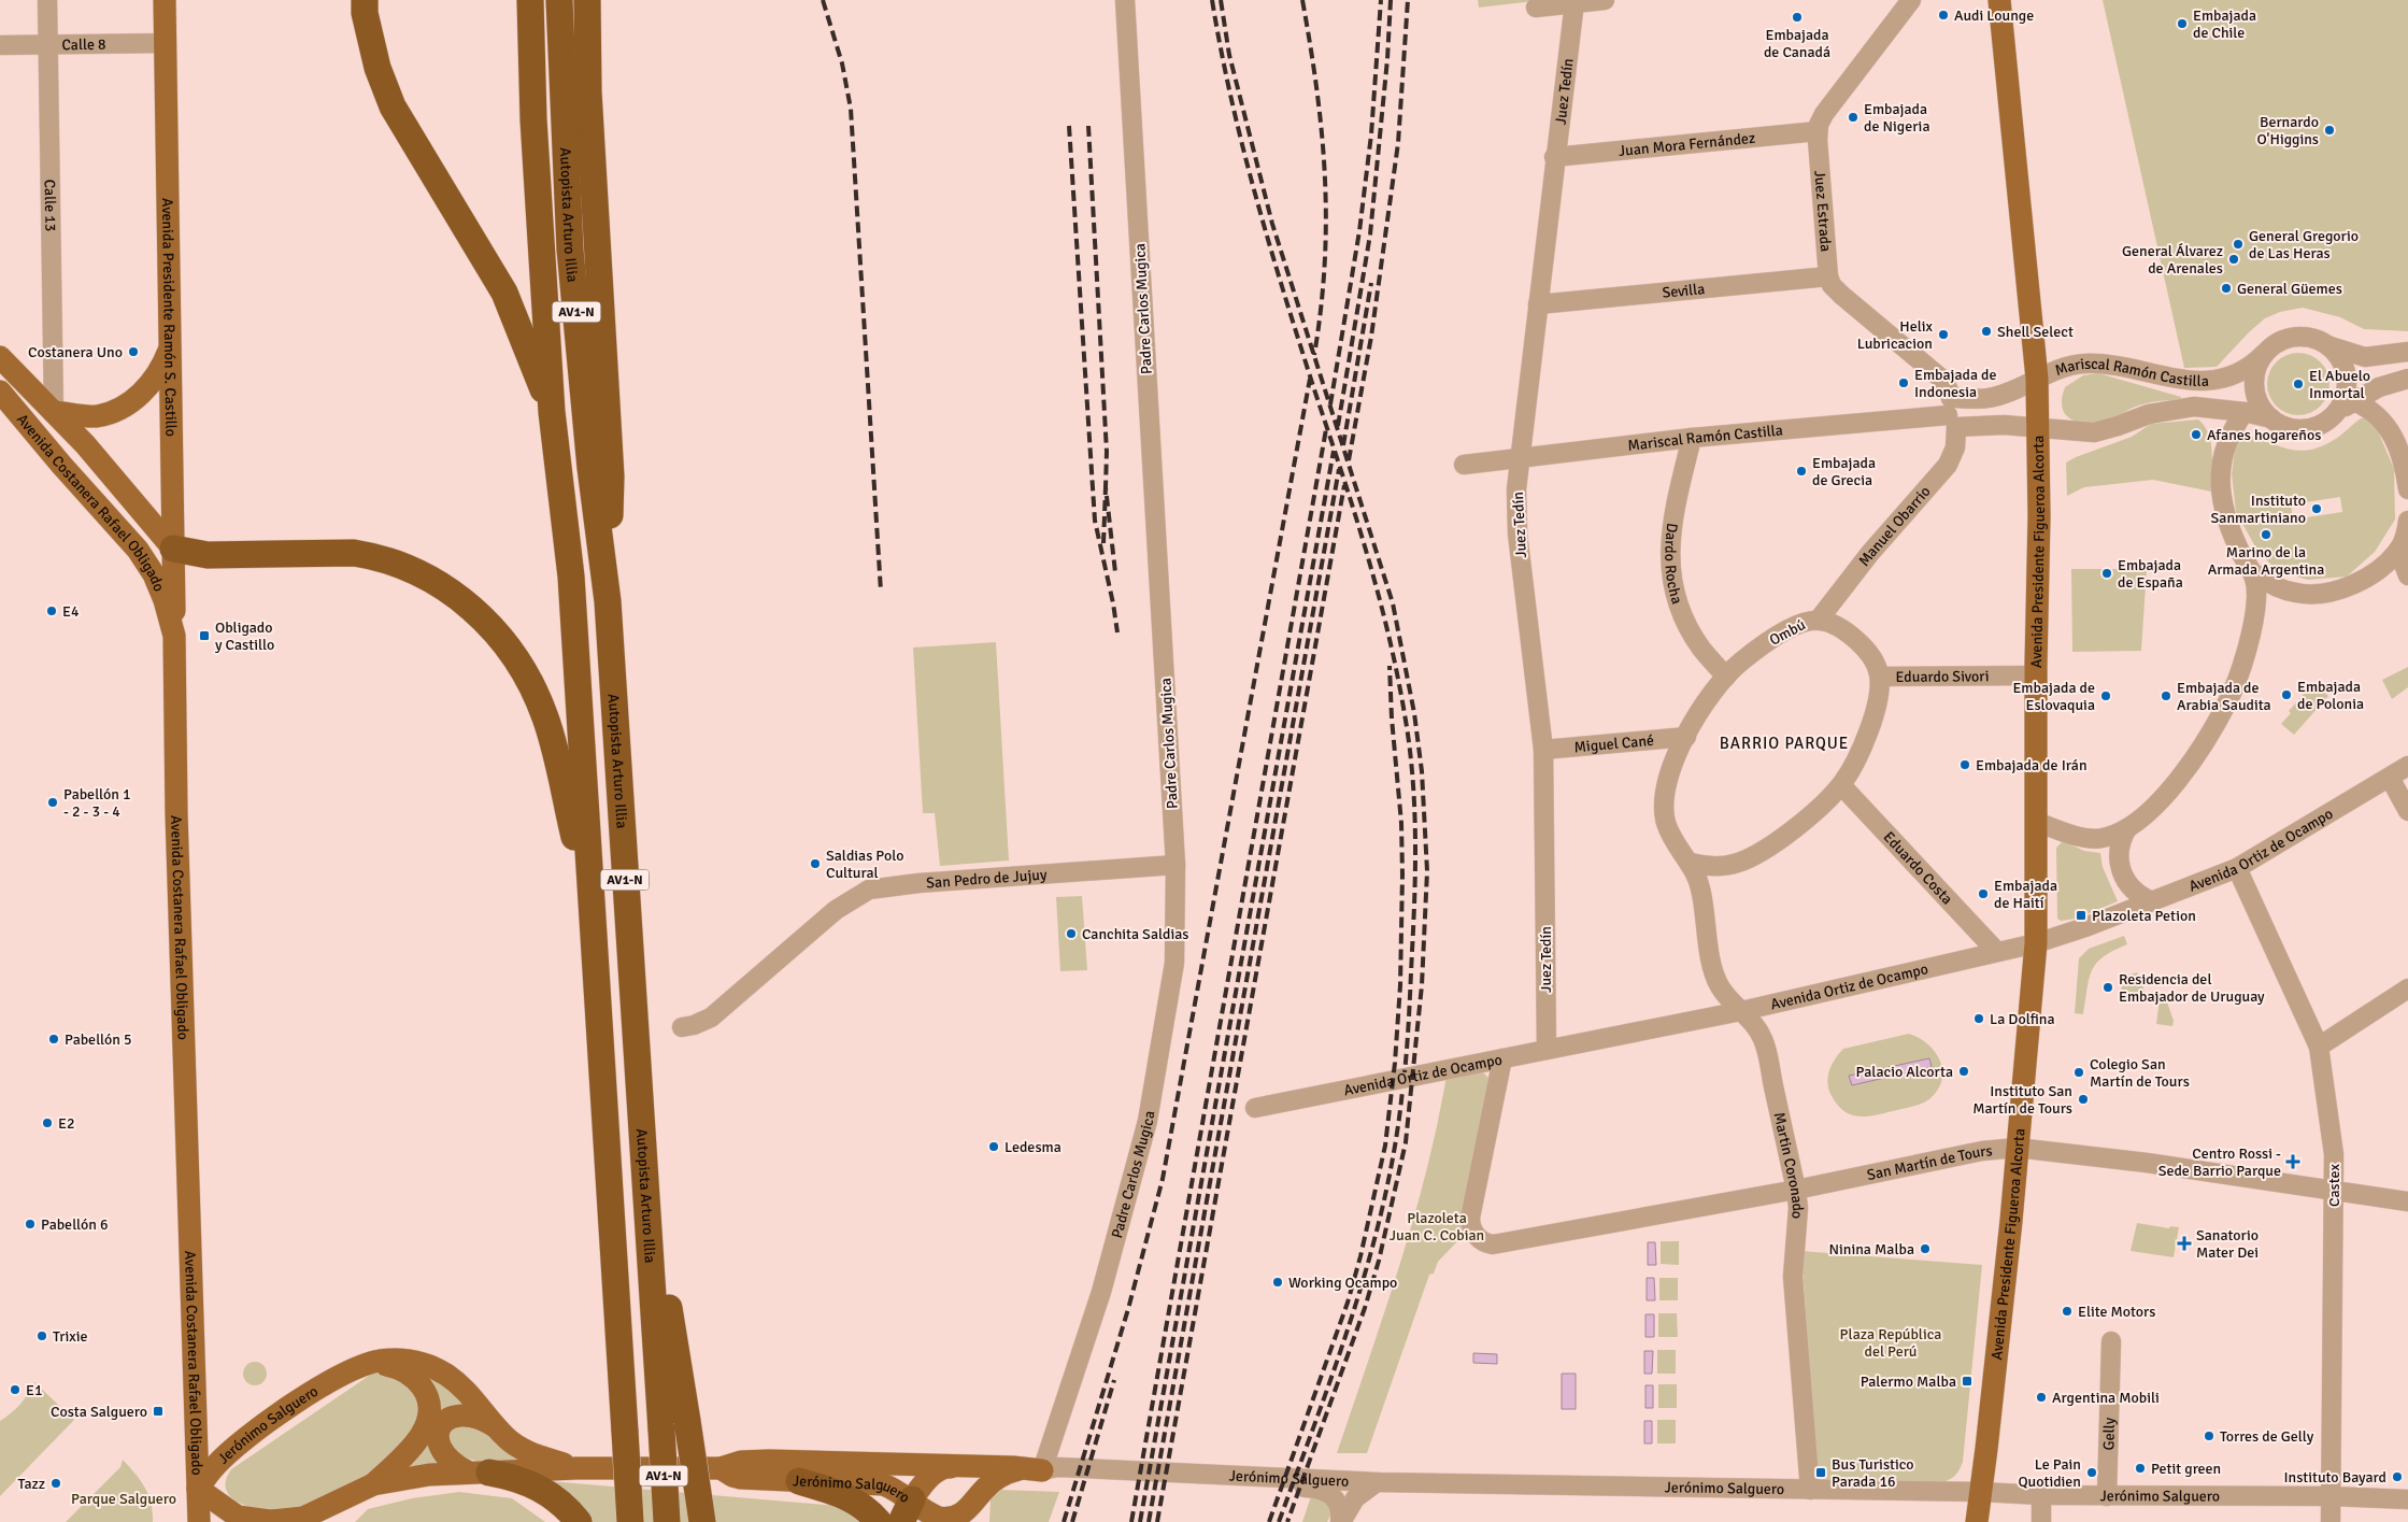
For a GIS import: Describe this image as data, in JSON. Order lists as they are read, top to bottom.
{
  "streets": {
    "highway": ["Autopista Arturo Illia", "AV1-N"],
    "main road": [
      "Avenida Presidente Ramón S. Castillo",
      "Avenida Costanera Rafael Obligado",
      "Avenida Presidente Figueroa Alcorta",
      "Jerónimo Salguero"
    ],
    "street": [
      "Calle 8",
      "Juez Tedín",
      "Juan Mora Fernández",
      "Calle 13",
      "Juez Estrada",
      "Sevilla",
      "Padre Carlos Mugica",
      "Mariscal Ramón Castilla",
      "Manuel Obarrio",
      "Dardo Rocha",
      "Ombú",
      "Eduardo Sivori",
      "Miguel Cané",
      "Avenida Ortiz de Ocampo",
      "Eduardo Costa",
      "San Pedro de Jujuy",
      "San Martín de Tours",
      "Martin Coronado",
      "Castex",
      "Gelly"
    ]
  },
  "crossings": [
    ["Calle 8", "Calle 13"],
    ["Calle 8", "Avenida Presidente Ramón S. Castillo"],
    ["Juez Tedín", "Juan Mora Fernández"],
    ["Juez Tedín", "Sevilla"],
    ["Juez Tedín", "Mariscal Ramón Castilla"],
    ["Juez Tedín", "Miguel Cané"],
    ["Juez Tedín", "Avenida Ortiz de Ocampo"],
    ["Juan Mora Fernández", "Juez Estrada"],
    ["Calle 13", "Avenida Costanera Rafael Obligado"],
    ["Juez Estrada", "Sevilla"],
    ["Padre Carlos Mugica", "San Pedro de Jujuy"],
    ["Padre Carlos Mugica", "Jerónimo Salguero"],
    ["Avenida Presidente Ramón S. Castillo", "Avenida Costanera Rafael Obligado"],
    ["Mariscal Ramón Castilla", "Manuel Obarrio"],
    ["Mariscal Ramón Castilla", "Avenida Presidente Figueroa Alcorta"],
    ["Mariscal Ramón Castilla", "Dardo Rocha"],
    ["Avenida Costanera Rafael Obligado", "Jerónimo Salguero"],
    ["Manuel Obarrio", "Ombú"],
    ["Avenida Presidente Figueroa Alcorta", "Eduardo Sivori"],
    ["Avenida Presidente Figueroa Alcorta", "Avenida Ortiz de Ocampo"],
    ["Avenida Presidente Figueroa Alcorta", "San Martín de Tours"],
    ["Avenida Presidente Figueroa Alcorta", "Jerónimo Salguero"],
    ["Dardo Rocha", "Ombú"],
    ["Ombú", "Eduardo Sivori"],
    ["Ombú", "Miguel Cané"],
    ["Ombú", "Martin Coronado"],
    ["Avenida Ortiz de Ocampo", "Eduardo Costa"],
    ["Avenida Ortiz de Ocampo", "San Martín de Tours"],
    ["Avenida Ortiz de Ocampo", "Martin Coronado"],
    ["Avenida Ortiz de Ocampo", "Castex"],
    ["San Martín de Tours", "Martin Coronado"],
    ["San Martín de Tours", "Castex"],
    ["Martin Coronado", "Jerónimo Salguero"],
    ["Castex", "Jerónimo Salguero"],
    ["Jerónimo Salguero", "Gelly"]
  ],
  "districts": ["BARRIO PARQUE"],
  "parks": ["Plazoleta Juan C. Cobian", "Plaza República del Perú", "Parque Salguero"],
  "places": {
    "other": [
      "Audi Lounge",
      "Embajada de Canadá",
      "Embajada de Chile",
      "Embajada de Nigeria",
      "Bernardo O'Higgins",
      "General Gregorio de Las Heras",
      "General Álvarez de Arenales",
      "General Güemes",
      "Shell Select",
      "Helix Lubricacion",
      "Costanera Uno",
      "Embajada de Indonesia",
      "El Abuelo Inmortal",
      "Afanes hogareños",
      "Embajada de Grecia",
      "Instituto Sanmartiniano",
      "Marino de la Armada Argentina",
      "Embajada de España",
      "E4",
      "Embajada de Polonia",
      "Embajada de Eslovaquia",
      "Embajada de Arabia Saudita",
      "Embajada de Irán",
      "Pabellón 1 - 2 - 3 - 4",
      "Saldias Polo Cultural",
      "Embajada de Haití",
      "Canchita Saldias",
      "Residencia del Embajador de Uruguay",
      "La Dolfina",
      "Pabellón 5",
      "Palacio Alcorta",
      "Colegio San Martín de Tours",
      "Instituto San Martín de Tours",
      "E2",
      "Ledesma",
      "Pabellón 6",
      "Ninina Malba",
      "Working Ocampo",
      "Elite Motors",
      "Trixie",
      "E1",
      "Argentina Mobili",
      "Torres de Gelly",
      "Petit green",
      "Le Pain Quotidien",
      "Instituto Bayard",
      "Tazz"
    ],
    "transit": [
      "Obligado y Castillo",
      "Plazoleta Petion",
      "Palermo Malba",
      "Costa Salguero",
      "Bus Turistico Parada 16"
    ],
    "health": ["Centro Rossi - Sede Barrio Parque", "Sanatorio Mater Dei"]
  }
}
